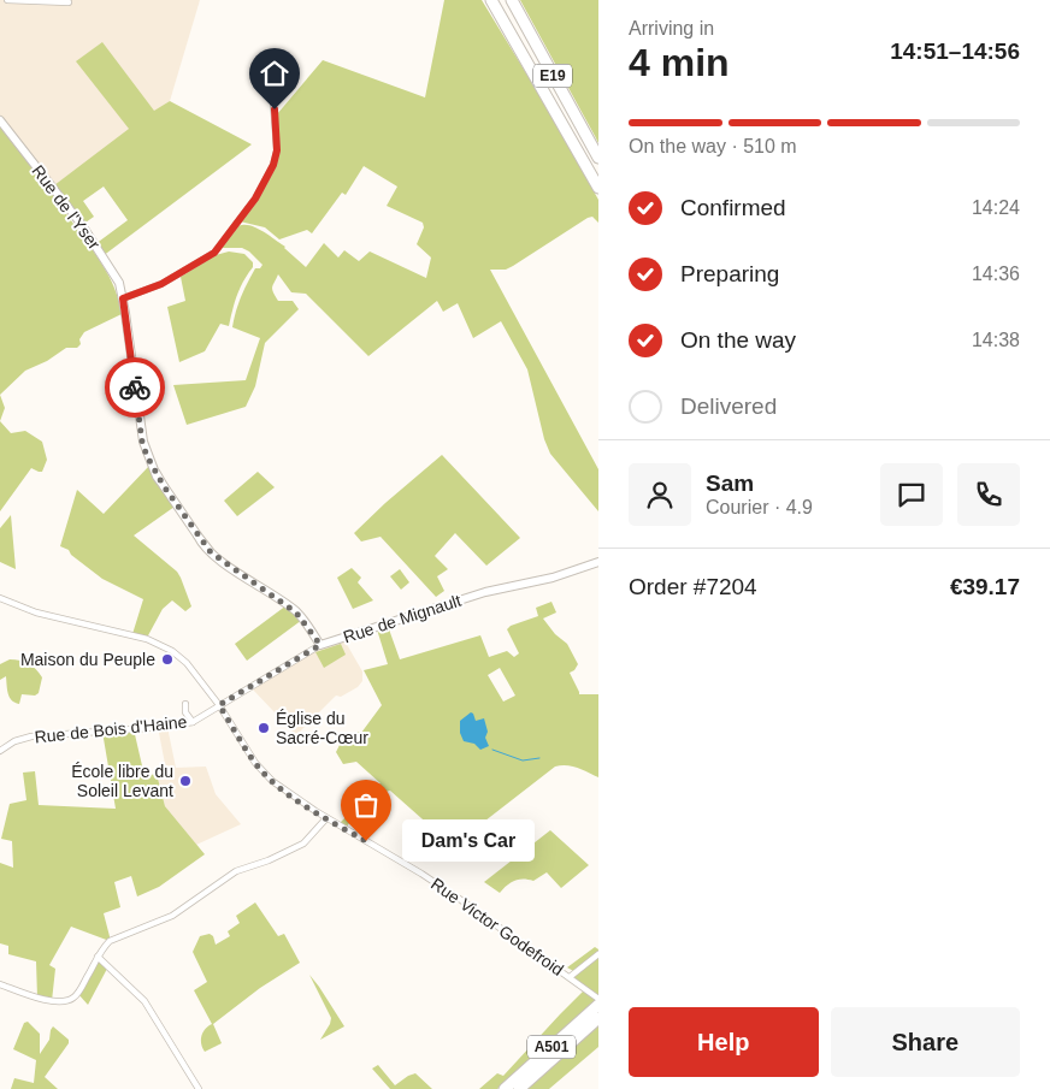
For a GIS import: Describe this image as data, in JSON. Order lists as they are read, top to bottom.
{
  "streets": {
    "highway": ["E19", "A501"],
    "street": [
      "Rue de l'Yser",
      "Rue de Mignault",
      "Rue de Bois d'Haine",
      "Rue Victor Godefroid"
    ]
  },
  "crossings": [
    ["Rue de l'Yser", "Rue de Mignault"],
    ["Rue de Mignault", "Rue de Bois d'Haine"],
    ["Rue de Mignault", "Rue Victor Godefroid"],
    ["Rue de Bois d'Haine", "Rue Victor Godefroid"]
  ],
  "places": [
    "Maison du Peuple",
    "Église du Sacré-Cœur",
    "École libre du Soleil Levant",
    "Dam's Car"
  ],
  "page": {
    "heading": ["4 min", "Arriving in", "14:51–14:56"],
    "panel": [
      "Sam",
      "Courier · 4.9",
      "Order #7204",
      "€39.17"
    ],
    "bar": "On the way · 510 m",
    "list": [
      ["Confirmed", "14:24"],
      ["Preparing", "14:36"],
      ["On the way", "14:38"],
      "Delivered"
    ],
    "bubble": "Dam's Car",
    "buttons": ["Help", "Share"]
  }
}
